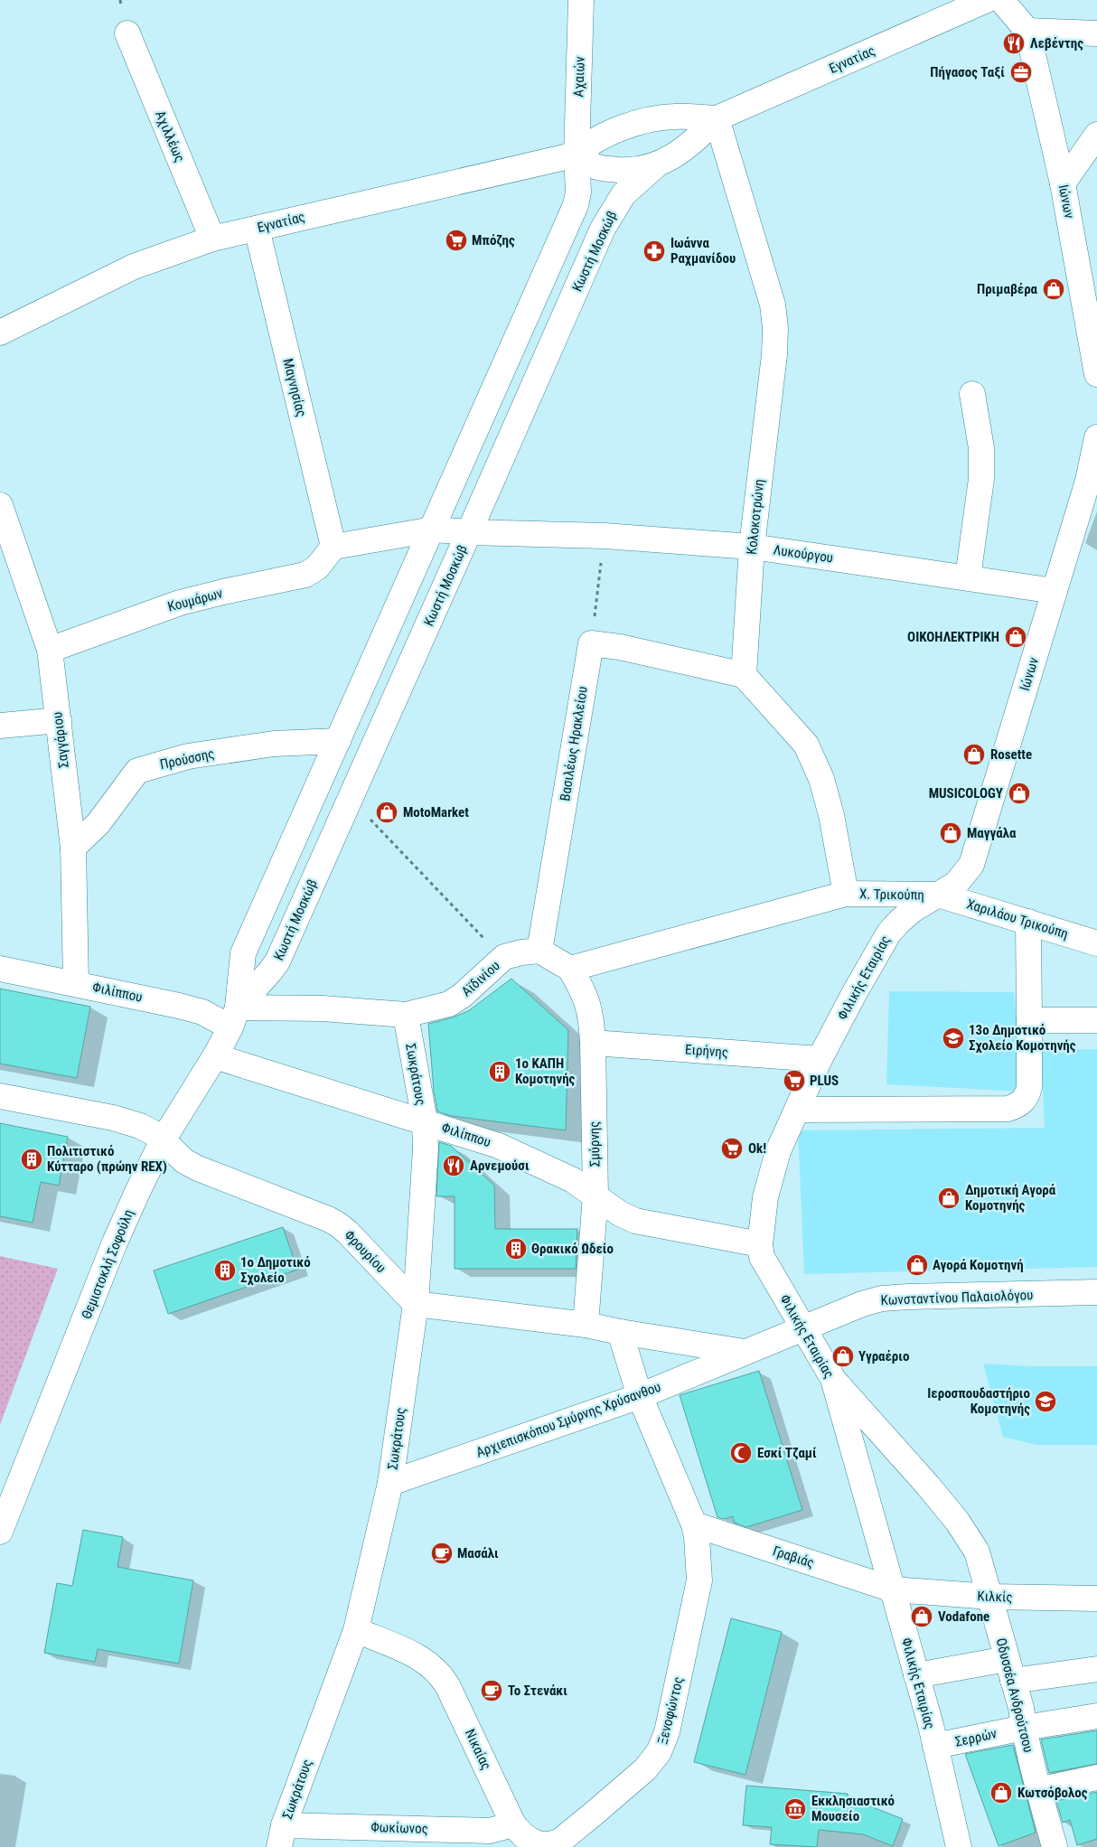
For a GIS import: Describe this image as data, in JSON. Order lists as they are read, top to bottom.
{
  "streets": {
    "street": [
      "Εγνατίας",
      "Αχαιών",
      "Αχιλλέως",
      "Ιώνων",
      "Κωστή Μοσκώβ",
      "Μαγνησίας",
      "Κολοκοτρώνη",
      "Λυκούργου",
      "Κουμάρων",
      "Σαγγάριου",
      "Βασιλέως Ηρακλείου",
      "Προύσσης",
      "Χ. Τρικούπη",
      "Χαριλάου Τρικούπη",
      "Φιλικής Εταιρίας",
      "Αϊδινίου",
      "Φιλίππου",
      "Ειρήνης",
      "Σωκράτους",
      "Σμύρνης",
      "Φρουρίου",
      "Θεμιστοκλή Σοφούλη",
      "Κωνσταντίνου Παλαιολόγου",
      "Αρχιεπισκόπου Σμύρνης Χρύσανθου",
      "Γραβιάς",
      "Κιλκίς",
      "Οδυσσέα Ανδρούτσου",
      "Ξενοφώντος",
      "Σερρών",
      "Νικαίας",
      "Φωκίωνος"
    ]
  },
  "crossings": [
    ["Εγνατίας", "Αχαιών"],
    ["Εγνατίας", "Αχιλλέως"],
    ["Εγνατίας", "Μαγνησίας"],
    ["Εγνατίας", "Κολοκοτρώνη"],
    ["Ιώνων", "Λυκούργου"],
    ["Ιώνων", "Χ. Τρικούπη"],
    ["Ιώνων", "Χαριλάου Τρικούπη"],
    ["Ιώνων", "Φιλικής Εταιρίας"],
    ["Κωστή Μοσκώβ", "Λυκούργου"],
    ["Κωστή Μοσκώβ", "Αϊδινίου"],
    ["Κωστή Μοσκώβ", "Φιλίππου"],
    ["Κωστή Μοσκώβ", "Θεμιστοκλή Σοφούλη"],
    ["Μαγνησίας", "Λυκούργου"],
    ["Μαγνησίας", "Κουμάρων"],
    ["Κολοκοτρώνη", "Λυκούργου"],
    ["Λυκούργου", "Κουμάρων"],
    ["Κουμάρων", "Σαγγάριου"],
    ["Σαγγάριου", "Προύσσης"],
    ["Σαγγάριου", "Φιλίππου"],
    ["Βασιλέως Ηρακλείου", "Αϊδινίου"],
    ["Χ. Τρικούπη", "Χαριλάου Τρικούπη"],
    ["Χ. Τρικούπη", "Φιλικής Εταιρίας"],
    ["Χαριλάου Τρικούπη", "Φιλικής Εταιρίας"],
    ["Φιλικής Εταιρίας", "Φιλίππου"],
    ["Φιλικής Εταιρίας", "Ειρήνης"],
    ["Φιλικής Εταιρίας", "Κωνσταντίνου Παλαιολόγου"],
    ["Φιλικής Εταιρίας", "Γραβιάς"],
    ["Φιλικής Εταιρίας", "Κιλκίς"],
    ["Φιλικής Εταιρίας", "Οδυσσέα Ανδρούτσου"],
    ["Φιλικής Εταιρίας", "Σερρών"],
    ["Αϊδινίου", "Φιλίππου"],
    ["Αϊδινίου", "Σωκράτους"],
    ["Αϊδινίου", "Θεμιστοκλή Σοφούλη"],
    ["Φιλίππου", "Σωκράτους"],
    ["Φιλίππου", "Σμύρνης"],
    ["Φιλίππου", "Θεμιστοκλή Σοφούλη"],
    ["Ειρήνης", "Σμύρνης"],
    ["Σωκράτους", "Φρουρίου"],
    ["Σωκράτους", "Αρχιεπισκόπου Σμύρνης Χρύσανθου"],
    ["Σωκράτους", "Νικαίας"],
    ["Σωκράτους", "Φωκίωνος"],
    ["Φρουρίου", "Θεμιστοκλή Σοφούλη"],
    ["Κωνσταντίνου Παλαιολόγου", "Αρχιεπισκόπου Σμύρνης Χρύσανθου"],
    ["Γραβιάς", "Κιλκίς"],
    ["Γραβιάς", "Ξενοφώντος"],
    ["Κιλκίς", "Οδυσσέα Ανδρούτσου"],
    ["Οδυσσέα Ανδρούτσου", "Σερρών"],
    ["Ξενοφώντος", "Νικαίας"],
    ["Νικαίας", "Φωκίωνος"]
  ],
  "places": {
    "restaurant": ["Λεβέντης", "Αρνεμούσι"],
    "office": ["Πήγασος Ταξί"],
    "supermarket": ["Μπόζης", "PLUS", "Ok!"],
    "pharmacy": ["Ιωάννα Ραχμανίδου"],
    "shop": [
      "Πριμαβέρα",
      "ΟΙΚΟΗΛΕΚΤΡΙΚΗ",
      "Rosette",
      "MUSICOLOGY",
      "MotoMarket",
      "Μαγγάλα",
      "Δημοτική Αγορά Κομοτηνής",
      "Αγορά Κομοτηνή",
      "Υγραέριο",
      "Vodafone",
      "Κωτσόβολος"
    ],
    "school or university": ["13ο Δημοτικό Σχολείο Κομοτηνής", "Ιεροσπουδαστήριο Κομοτηνής"],
    "building": [
      "1ο ΚΑΠΗ Κομοτηνής",
      "Πολιτιστικό Κύτταρο (πρώην REX)",
      "Θρακικό Ωδείο",
      "1ο Δημοτικό Σχολείο"
    ],
    "mosque": ["Εσκί Τζαμί"],
    "cafe": ["Μασάλι", "Το Στενάκι"],
    "museum": ["Εκκλησιαστικό Μουσείο"]
  }
}
